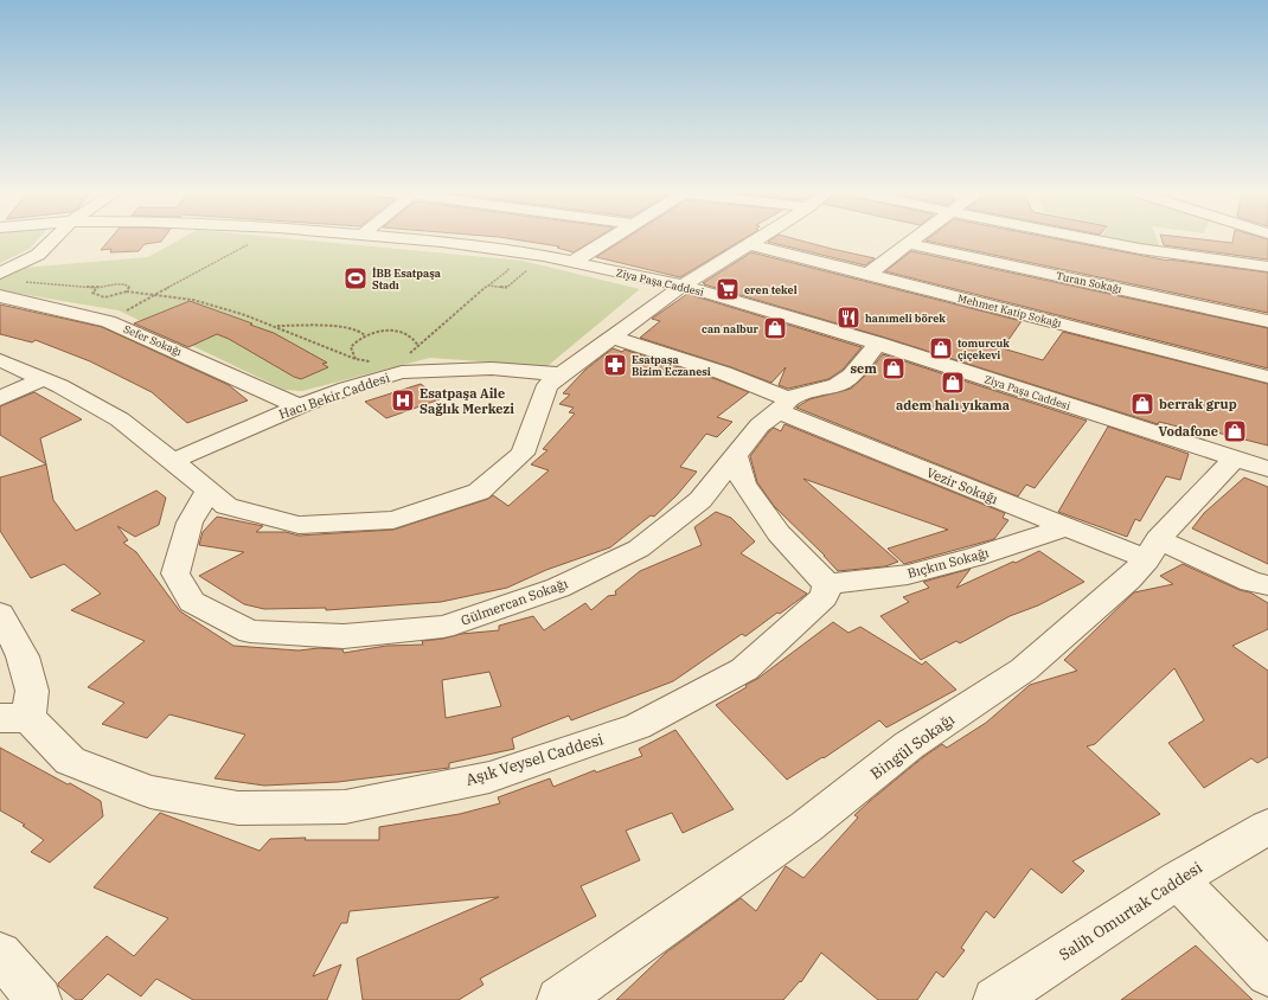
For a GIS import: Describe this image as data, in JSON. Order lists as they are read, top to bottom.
{
  "streets": {
    "street": [
      "Ziya Paşa Caddesi",
      "Turan Sokağı",
      "Mehmet Katip Sokağı",
      "Sefer Sokağı",
      "Hacı Bekir Caddesi",
      "Vezir Sokağı",
      "Bıçkın Sokağı",
      "Gülmercan Sokağı",
      "Bingül Sokağı",
      "Aşık Veysel Caddesi",
      "Salih Omurtak Caddesi"
    ]
  },
  "crossings": [
    ["Ziya Paşa Caddesi", "Gülmercan Sokağı"],
    ["Ziya Paşa Caddesi", "Bingül Sokağı"],
    ["Sefer Sokağı", "Hacı Bekir Caddesi"],
    ["Vezir Sokağı", "Bıçkın Sokağı"],
    ["Vezir Sokağı", "Gülmercan Sokağı"],
    ["Vezir Sokağı", "Bingül Sokağı"],
    ["Bıçkın Sokağı", "Aşık Veysel Caddesi"]
  ],
  "places": {
    "sports": ["İBB Esatpaşa Stadı"],
    "supermarket": ["eren tekel"],
    "restaurant": ["hanımeli börek"],
    "shop": [
      "can nalbur",
      "tomurcuk çiçekevi",
      "sem",
      "adem halı yıkama",
      "berrak grup",
      "Vodafone"
    ],
    "pharmacy": ["Esatpaşa Bizim Eczanesi"],
    "hospital": ["Esatpaşa Aile Sağlık Merkezi"]
  }
}
